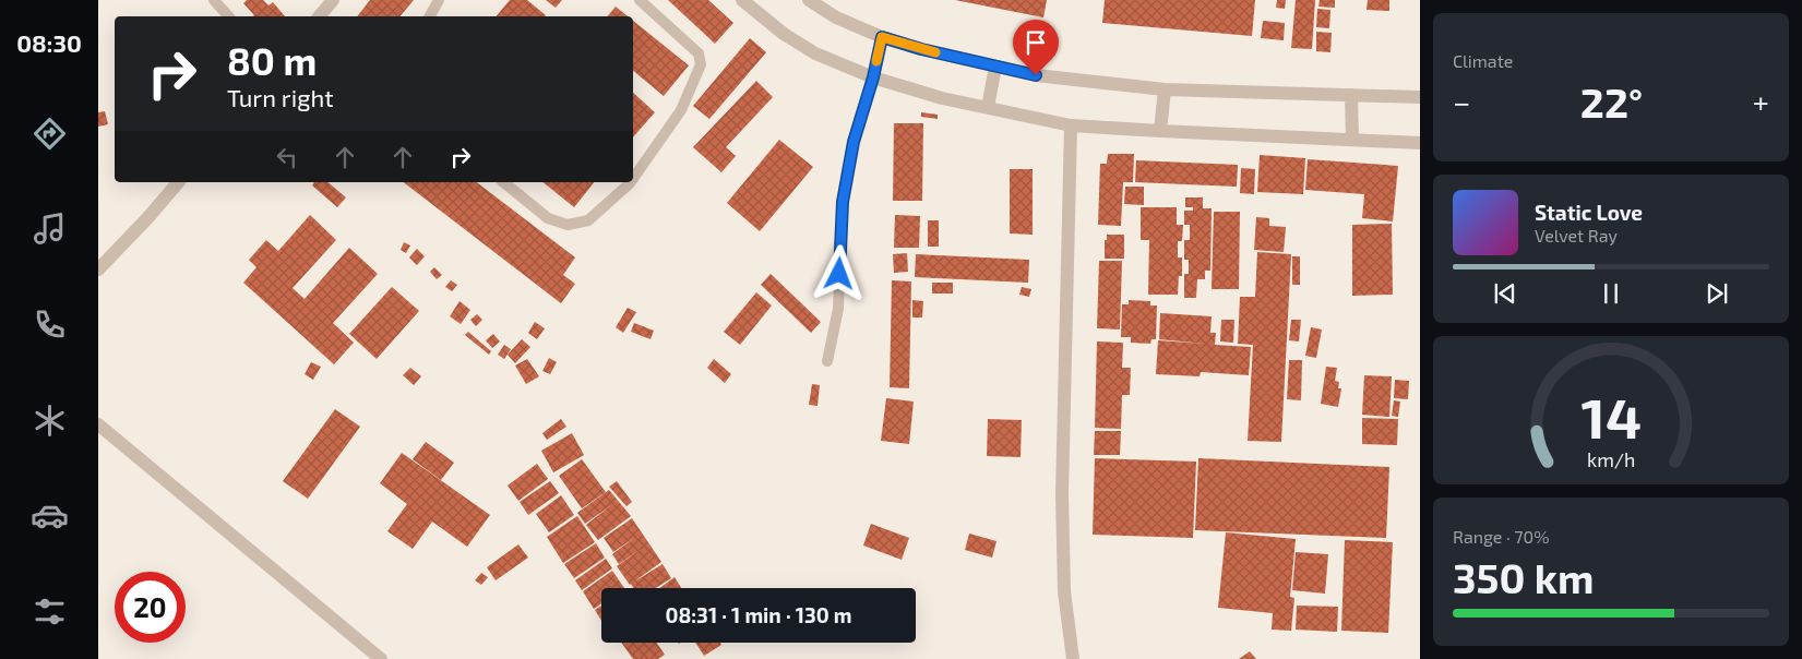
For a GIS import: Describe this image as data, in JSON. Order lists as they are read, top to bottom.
{
  "page": {
    "tabs": "08:30",
    "tile": [
      "Climate",
      ["Range · 70%", "350 km"]
    ],
    "turn": ["80 m", "Turn right"],
    "heat": ["−", "22°", "+"],
    "song": ["Static Love", "Velvet Ray"],
    "limit": "20",
    "trip": "08:31 · 1 min · 130 m",
    "gauge": ["14", "km/h"]
  }
}
